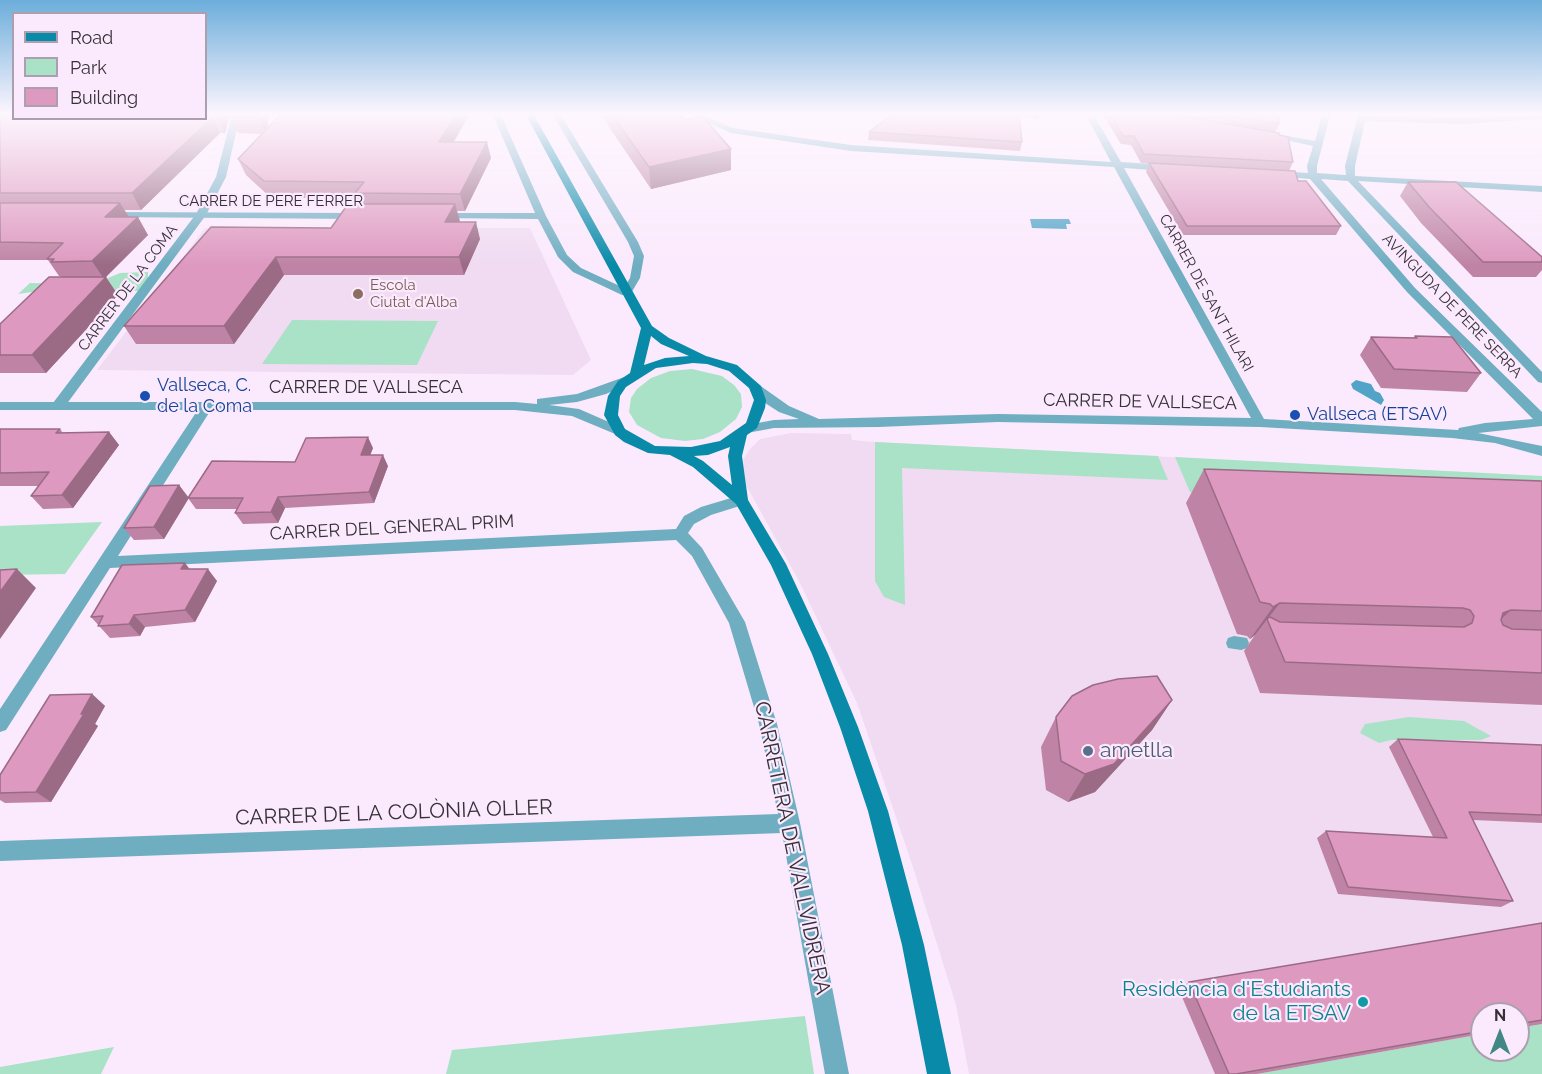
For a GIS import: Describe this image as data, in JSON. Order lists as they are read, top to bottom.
{
  "streets": {
    "street": [
      "CARRER DE PERE FERRER",
      "CARRER DE LA COMA",
      "CARRER DE SANT HILARI",
      "AVINGUDA DE PERE SERRA",
      "CARRER DE VALLSECA",
      "CARRER DEL GENERAL PRIM",
      "CARRER DE LA COLÒNIA OLLER",
      "CARRETERA DE VALLVIDRERA"
    ]
  },
  "crossings": [
    ["CARRER DE PERE FERRER", "CARRER DE LA COMA"],
    ["CARRER DE LA COMA", "CARRER DE VALLSECA"],
    ["CARRER DE SANT HILARI", "CARRER DE VALLSECA"],
    ["AVINGUDA DE PERE SERRA", "CARRER DE VALLSECA"],
    ["CARRER DEL GENERAL PRIM", "CARRETERA DE VALLVIDRERA"],
    ["CARRER DE LA COLÒNIA OLLER", "CARRETERA DE VALLVIDRERA"]
  ],
  "places": [
    "Escola Ciutat d'Alba",
    "Vallseca, C. de la Coma",
    "Vallseca (ETSAV)",
    "ametlla",
    "Residència d'Estudiants de la ETSAV"
  ],
  "legend": ["Road", "Park", "Building"],
  "north": "top"
}
